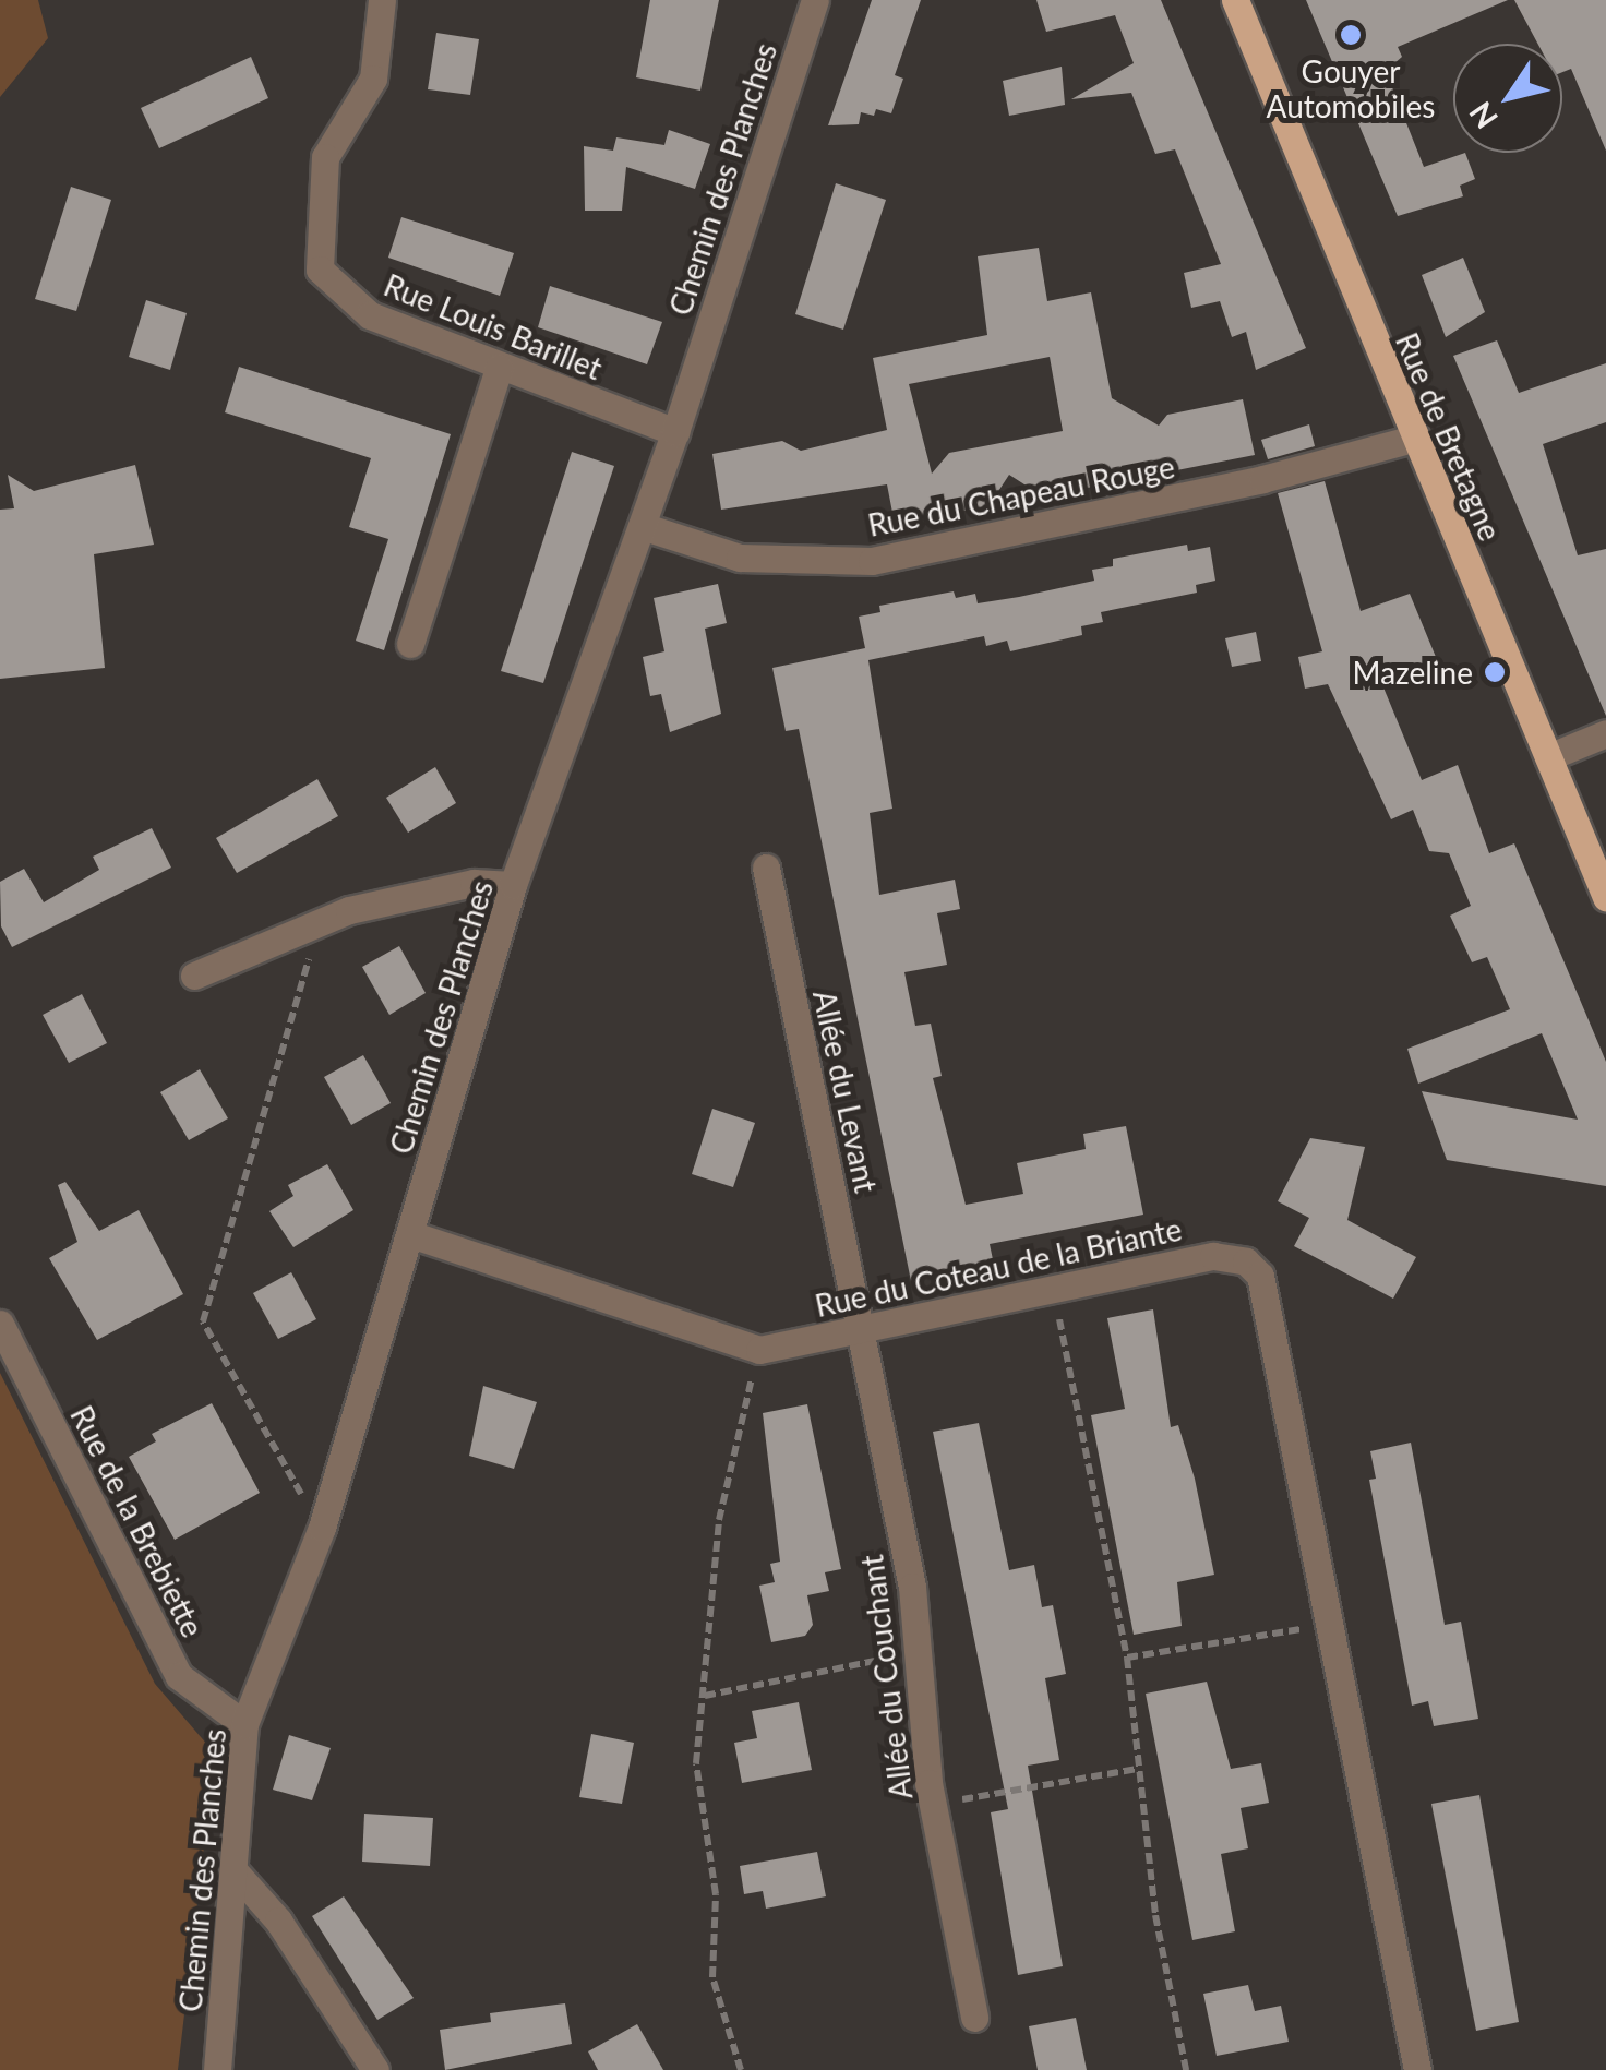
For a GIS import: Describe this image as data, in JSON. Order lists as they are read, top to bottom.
{
  "streets": {
    "main road": ["Rue de Bretagne"],
    "street": [
      "Chemin des Planches",
      "Rue Louis Barillet",
      "Rue du Chapeau Rouge",
      "Allée du Levant",
      "Rue du Coteau de la Briante",
      "Rue de la Brebiette",
      "Allée du Couchant"
    ]
  },
  "crossings": [
    ["Chemin des Planches", "Rue Louis Barillet"],
    ["Chemin des Planches", "Rue du Chapeau Rouge"],
    ["Chemin des Planches", "Rue de la Brebiette"],
    ["Rue de Bretagne", "Rue du Chapeau Rouge"],
    ["Allée du Levant", "Rue du Coteau de la Briante"],
    ["Allée du Levant", "Allée du Couchant"],
    ["Rue du Coteau de la Briante", "Allée du Couchant"]
  ],
  "places": ["Gouyer Automobiles", "Mazeline"],
  "north": "bottom left"
}
